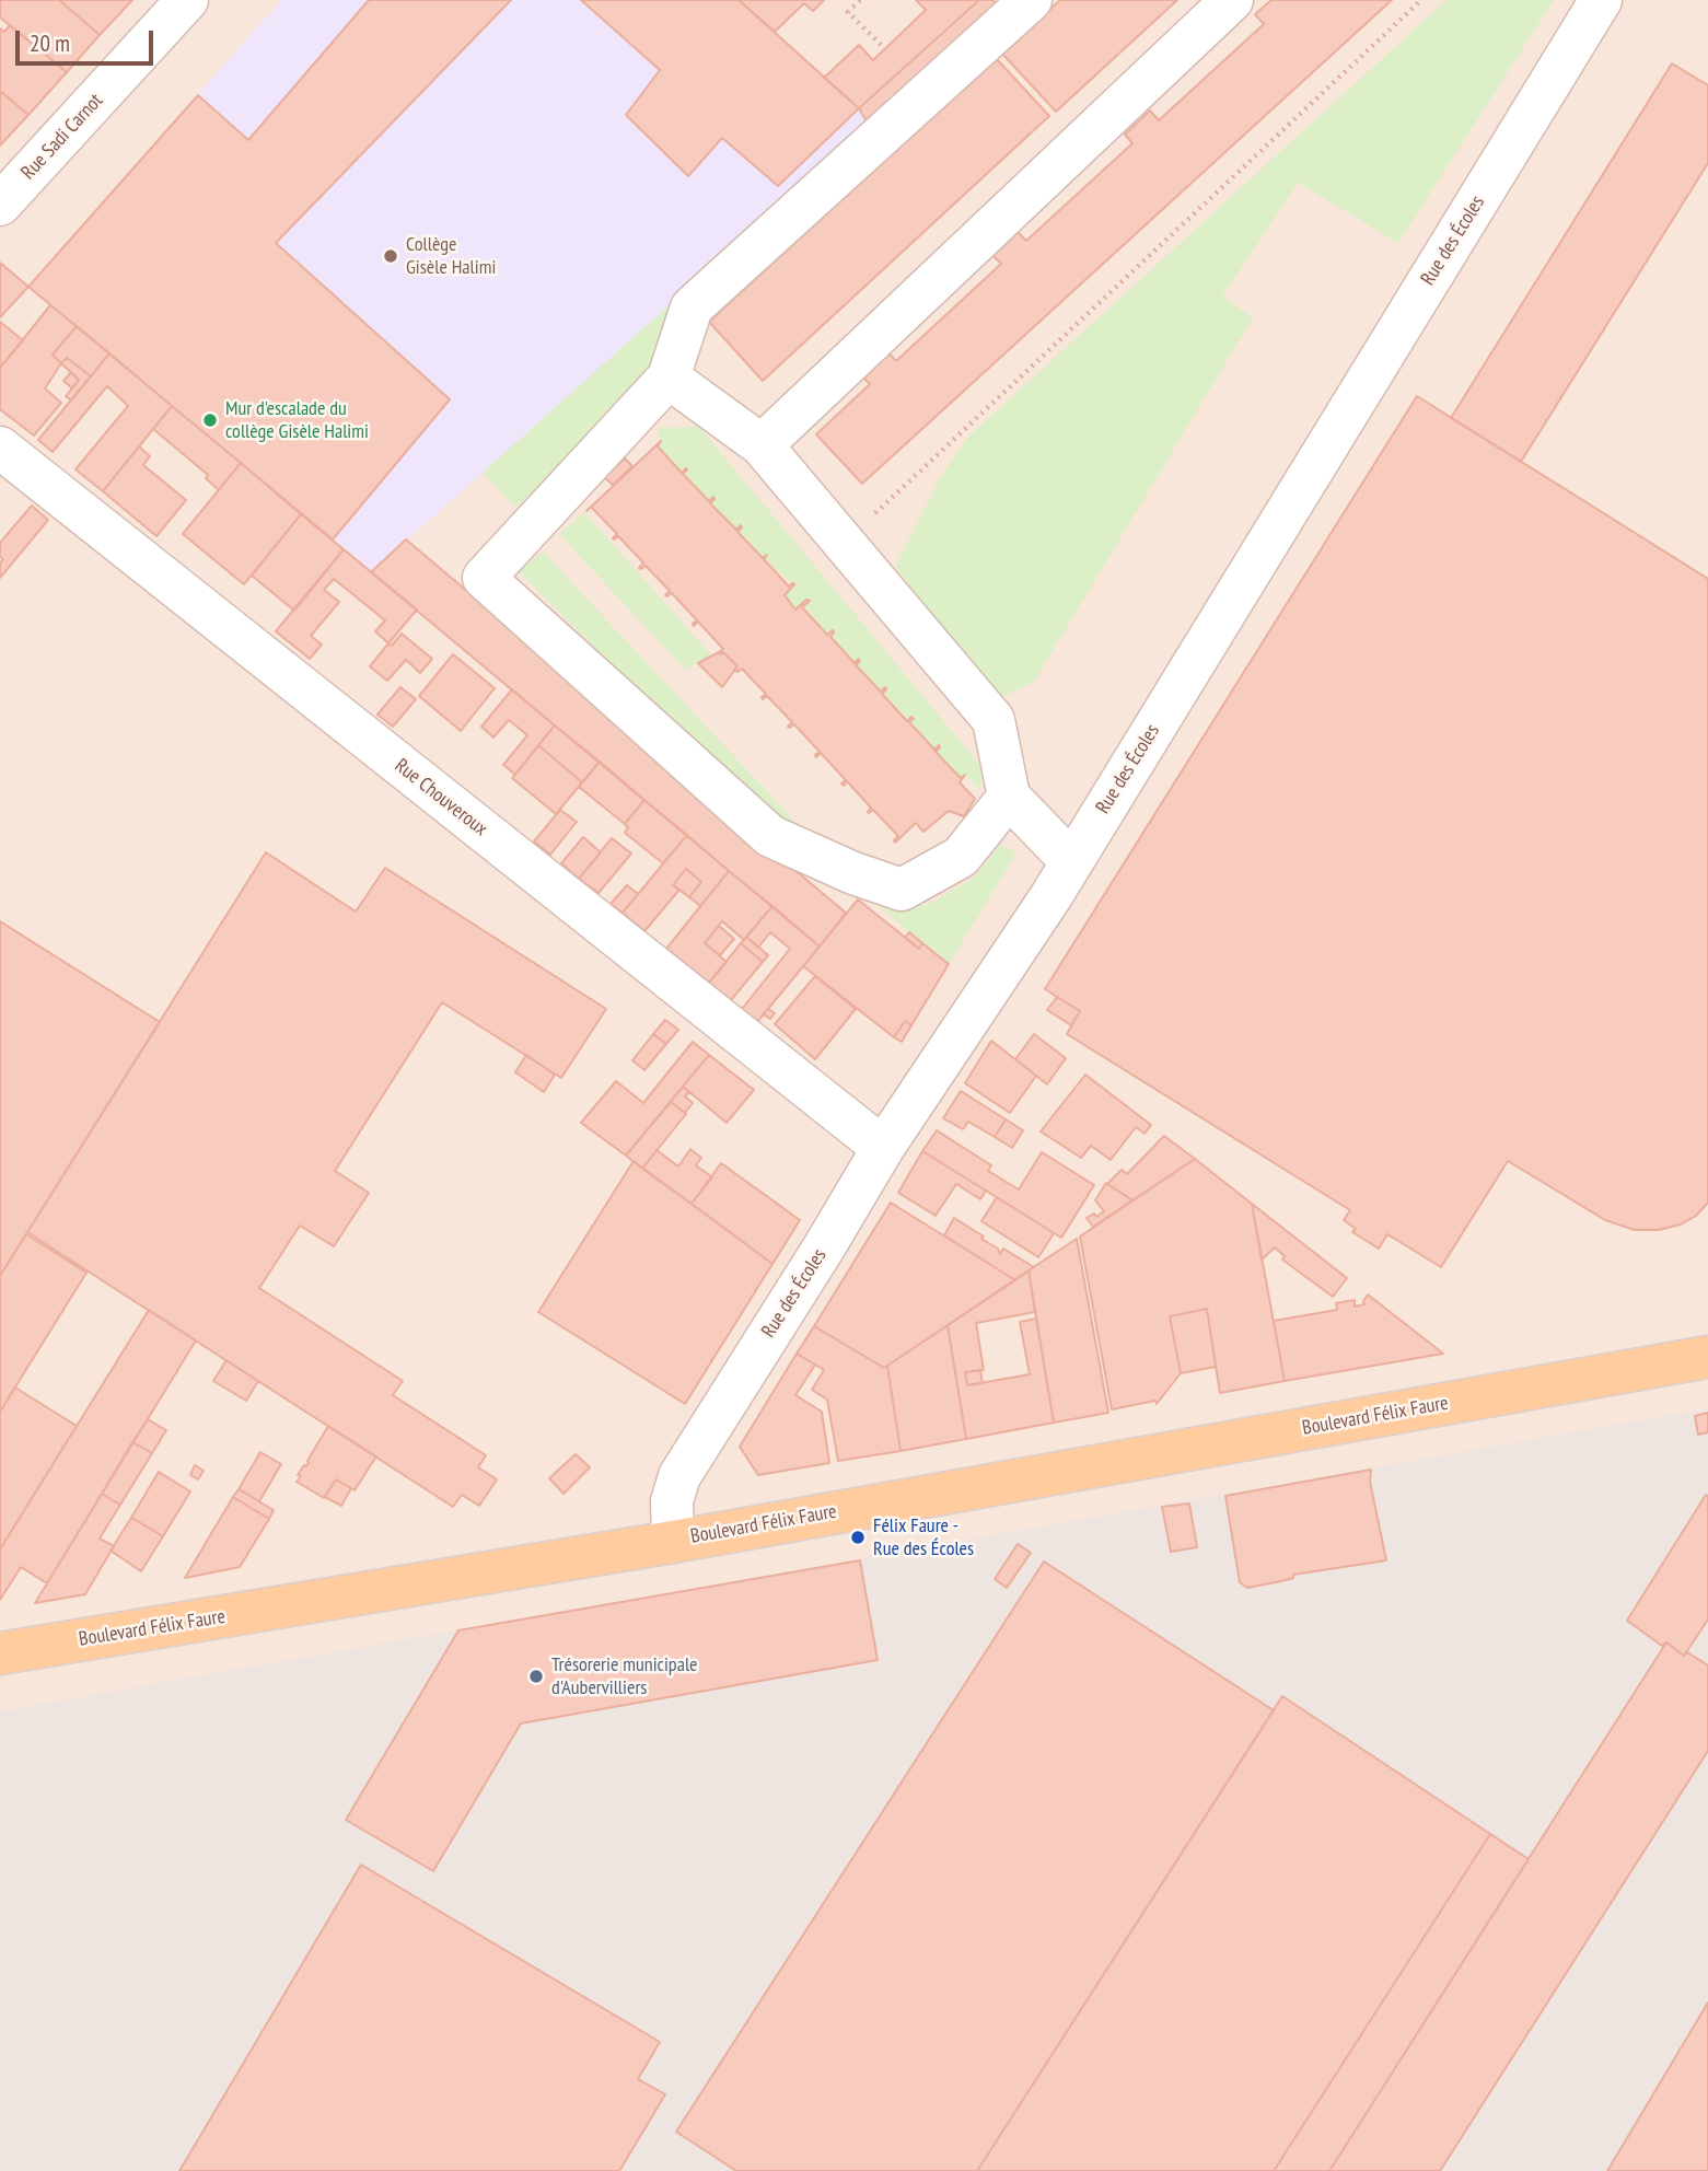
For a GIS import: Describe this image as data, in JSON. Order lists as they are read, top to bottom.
{
  "streets": {
    "main road": ["Boulevard Félix Faure"],
    "street": ["Rue Sadi Carnot", "Rue des Écoles", "Rue Chouveroux"]
  },
  "crossings": [
    ["Rue des Écoles", "Rue Chouveroux"],
    ["Rue des Écoles", "Boulevard Félix Faure"]
  ],
  "places": [
    "Collège Gisèle Halimi",
    "Mur d'escalade du collège Gisèle Halimi",
    "Félix Faure - Rue des Écoles",
    "Trésorerie municipale d'Aubervilliers"
  ],
  "scale_bar": "20 m"
}
